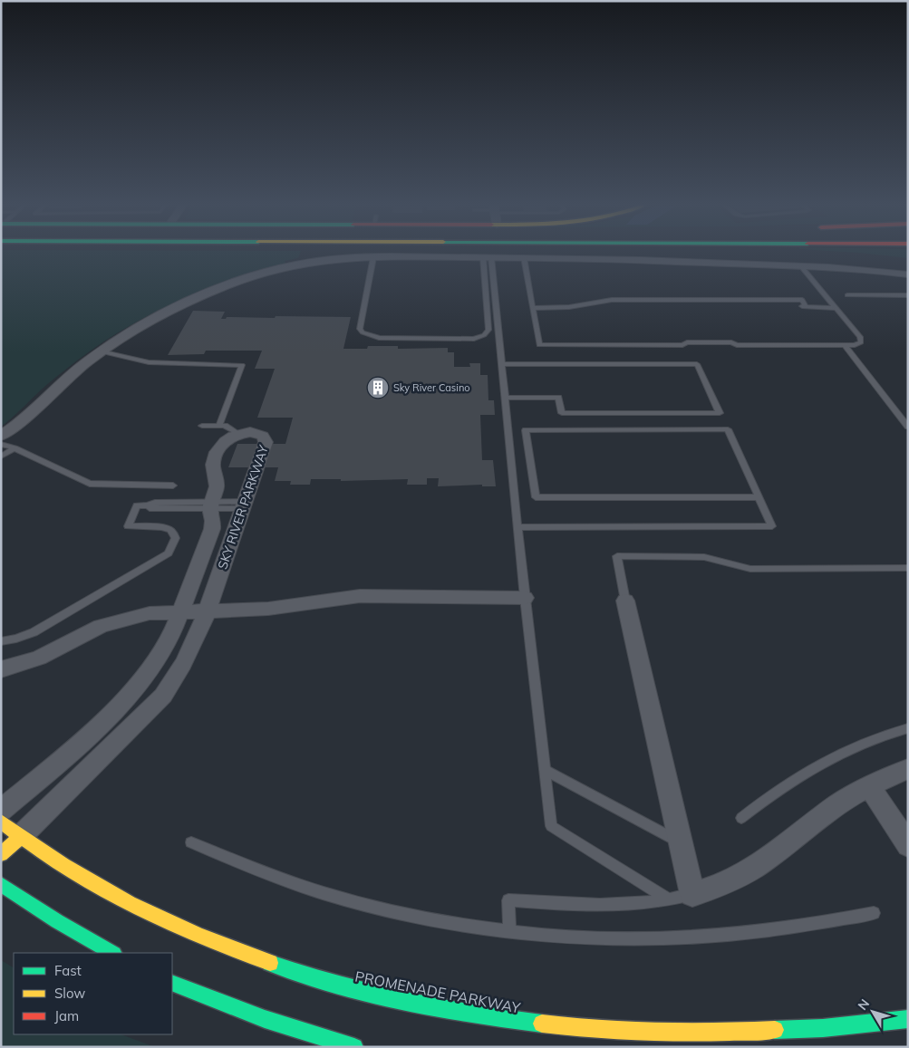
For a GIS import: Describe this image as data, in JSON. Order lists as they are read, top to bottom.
{
  "streets": {
    "main road": ["PROMENADE PARKWAY"],
    "street": ["SKY RIVER PARKWAY"]
  },
  "crossings": [
    ["SKY RIVER PARKWAY", "PROMENADE PARKWAY"]
  ],
  "places": {
    "building": ["Sky River Casino"]
  },
  "legend": ["Fast", "Slow", "Jam"],
  "north": "top left"
}
